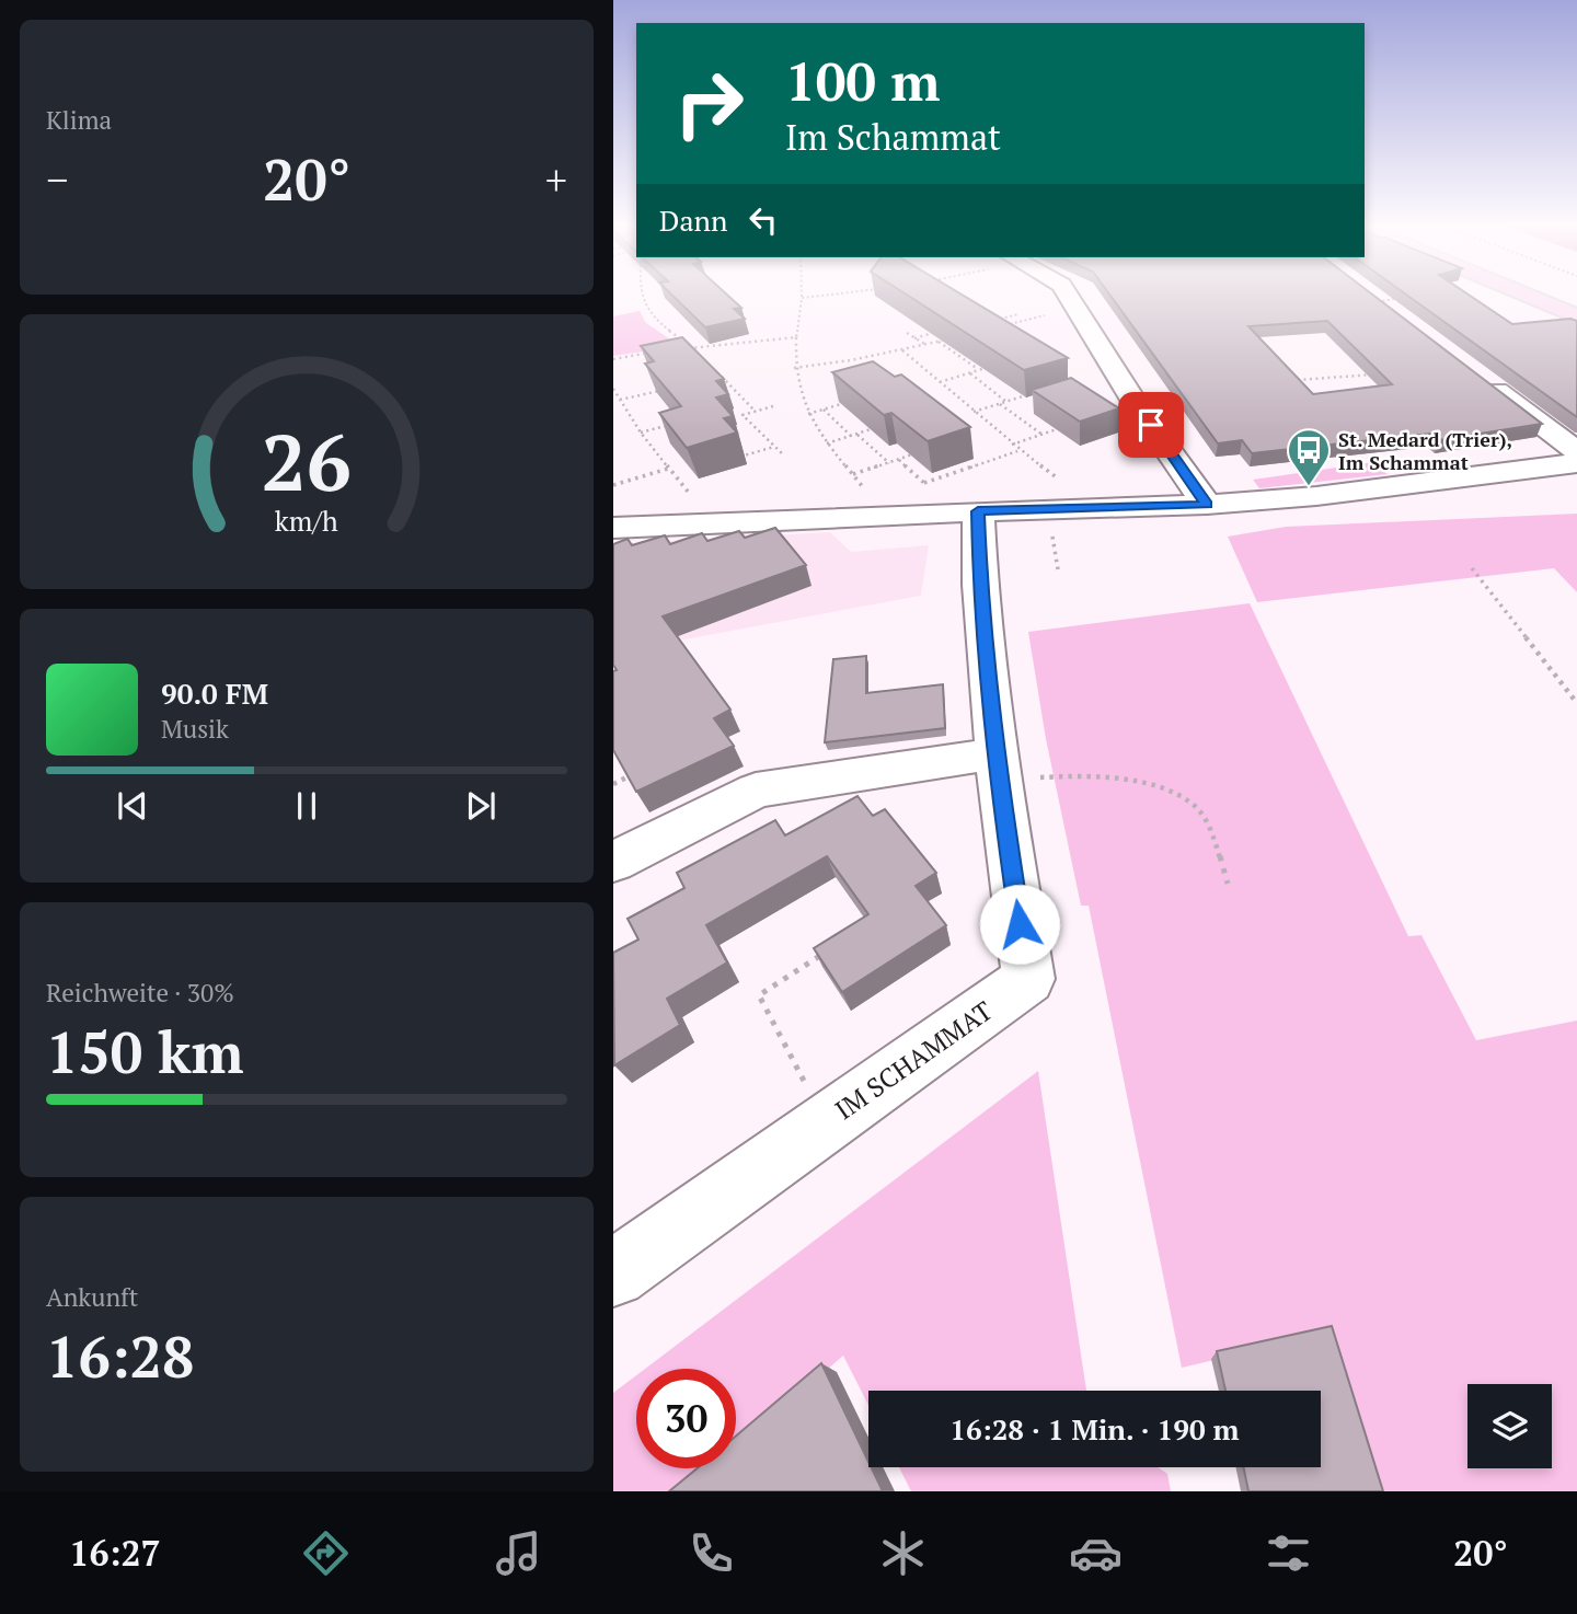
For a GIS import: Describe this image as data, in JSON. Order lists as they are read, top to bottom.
{
  "streets": {
    "street": ["IM SCHAMMAT"]
  },
  "places": {
    "bus stop": ["St. Medard (Trier), Im Schammat"]
  },
  "page": {
    "tile": [
      "Klima",
      ["Reichweite · 30%", "150 km"],
      ["Ankunft", "16:28"]
    ],
    "turn": ["100 m", "Im Schammat"],
    "heat": ["−", "20°", "+"],
    "then": "Dann",
    "song": ["90.0 FM", "Musik"],
    "limit": "30",
    "trip": "16:28 · 1 Min. · 190 m",
    "tabs": ["16:27", "20°"],
    "gauge": ["26", "km/h"]
  }
}
